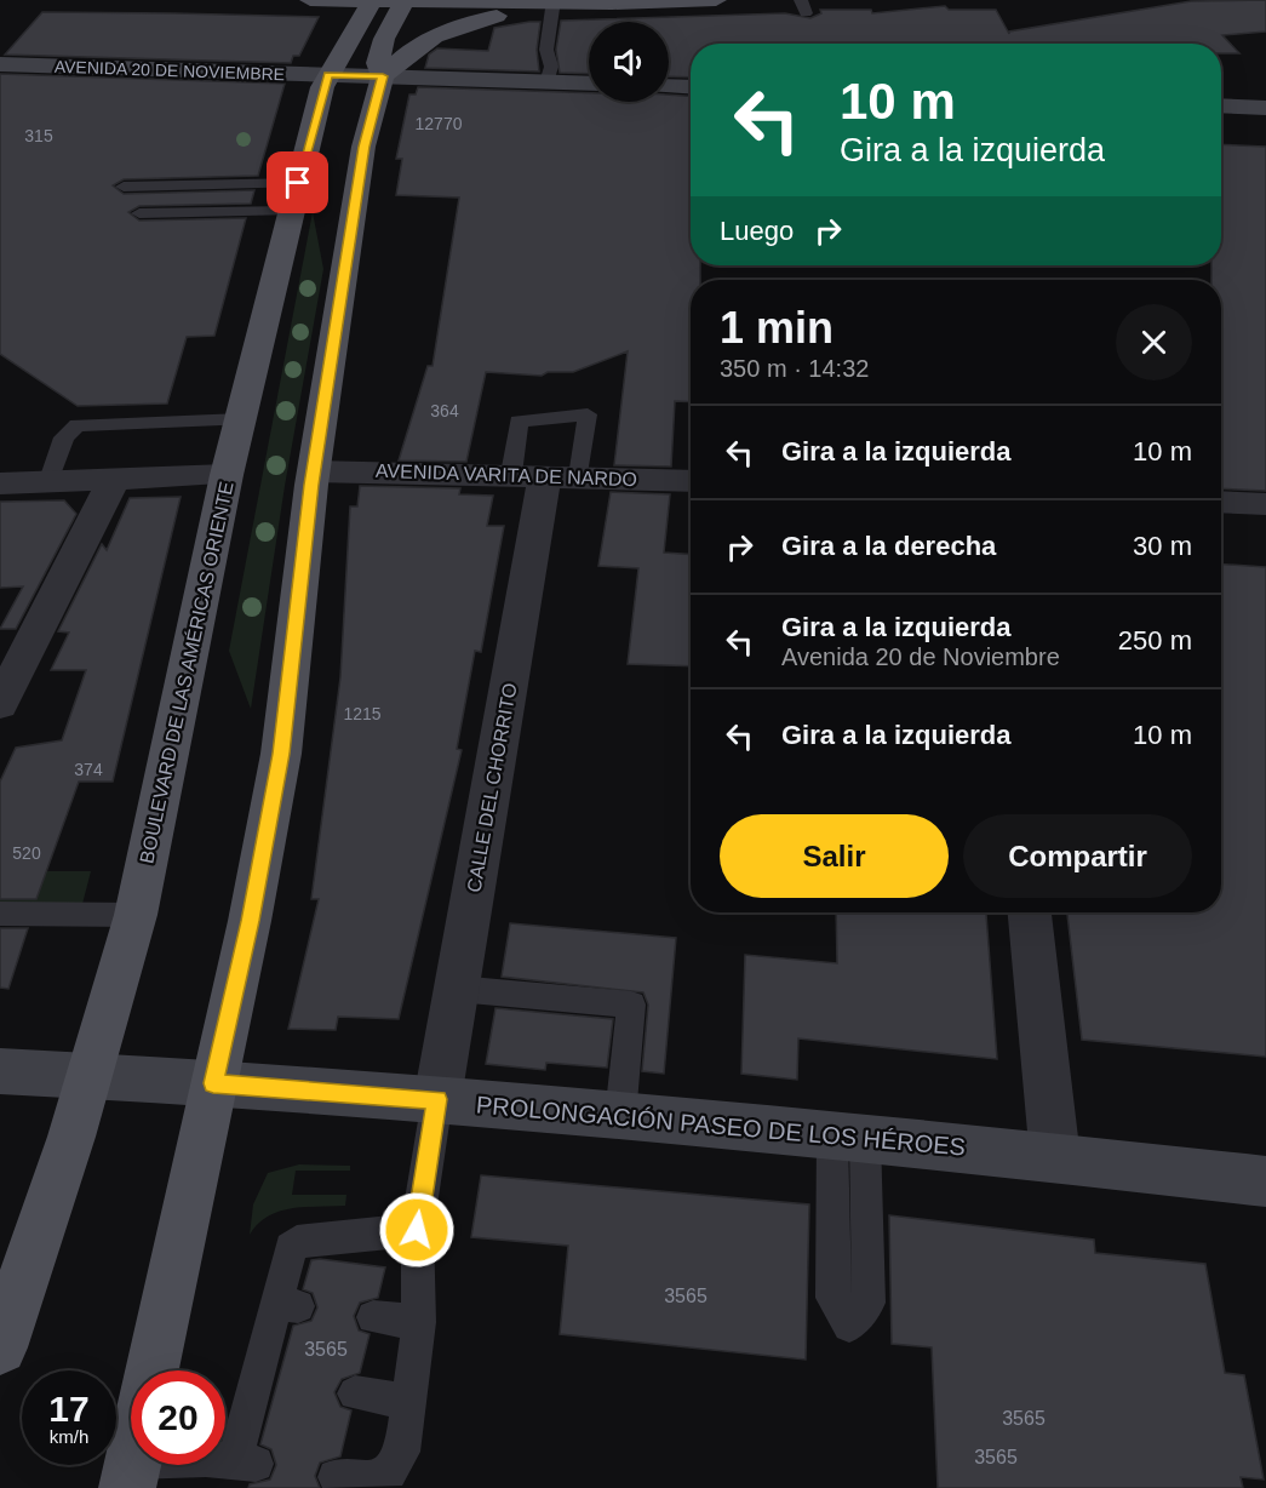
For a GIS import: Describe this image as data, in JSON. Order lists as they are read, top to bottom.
{
  "streets": {
    "main road": ["AVENIDA 20 DE NOVIEMBRE", "BOULEVARD DE LAS AMÉRICAS ORIENTE", "PROLONGACIÓN PASEO DE LOS HÉROES"],
    "street": ["AVENIDA VARITA DE NARDO", "CALLE DEL CHORRITO"]
  },
  "crossings": [
    ["AVENIDA 20 DE NOVIEMBRE", "BOULEVARD DE LAS AMÉRICAS ORIENTE"],
    ["AVENIDA VARITA DE NARDO", "CALLE DEL CHORRITO"],
    ["BOULEVARD DE LAS AMÉRICAS ORIENTE", "PROLONGACIÓN PASEO DE LOS HÉROES"],
    ["CALLE DEL CHORRITO", "PROLONGACIÓN PASEO DE LOS HÉROES"]
  ],
  "house_numbers": [
    "12770",
    "315",
    "364",
    "1215",
    "374",
    "520",
    "3565",
    "3565",
    "3565",
    "3565"
  ],
  "page": {
    "turn": ["10 m", "Gira a la izquierda"],
    "then": "Luego",
    "heading": ["1 min", "350 m · 14:32"],
    "list": [
      {
        "name": "Gira a la izquierda",
        "value": "10 m"
      },
      {
        "name": "Gira a la derecha",
        "value": "30 m"
      },
      {
        "name": "Gira a la izquierda",
        "note": "Avenida 20 de Noviembre",
        "value": "250 m"
      },
      {
        "name": "Gira a la izquierda",
        "value": "10 m"
      }
    ],
    "buttons": ["Salir", "Compartir"],
    "speed": "17 km/h",
    "limit": "20"
  }
}
